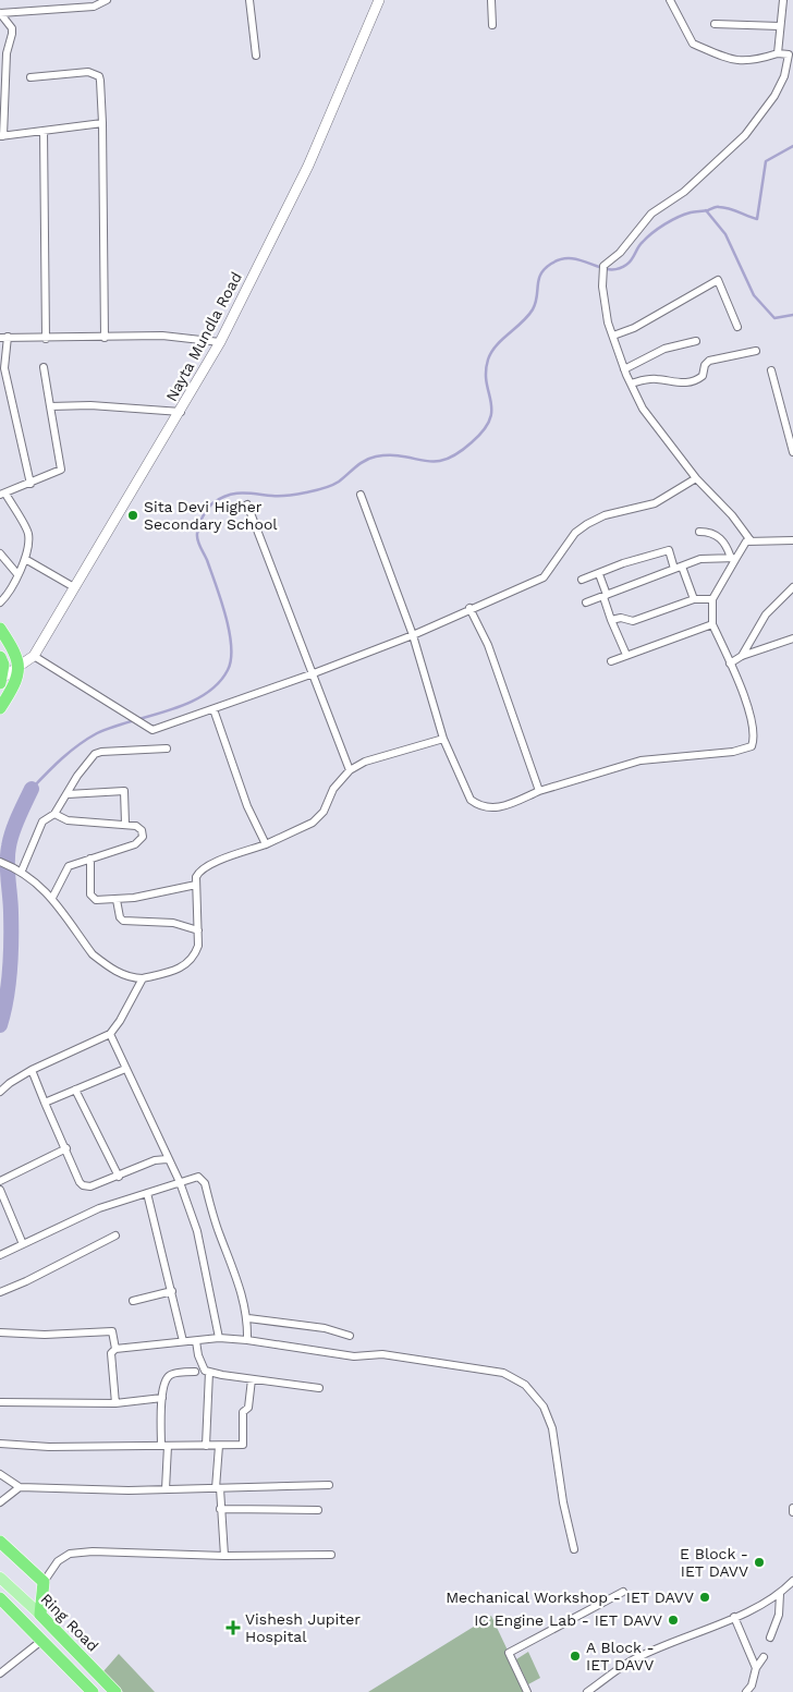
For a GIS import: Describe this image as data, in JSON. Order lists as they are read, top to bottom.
{
  "streets": {
    "highway": ["Ring Road"],
    "main road": ["Nayta Mundla Road"]
  },
  "places": {
    "other": [
      "Sita Devi Higher Secondary School",
      "E Block - IET DAVV",
      "Mechanical Workshop - IET DAVV",
      "IC Engine Lab - IET DAVV",
      "A Block - IET DAVV"
    ],
    "health": ["Vishesh Jupiter Hospital"]
  }
}
